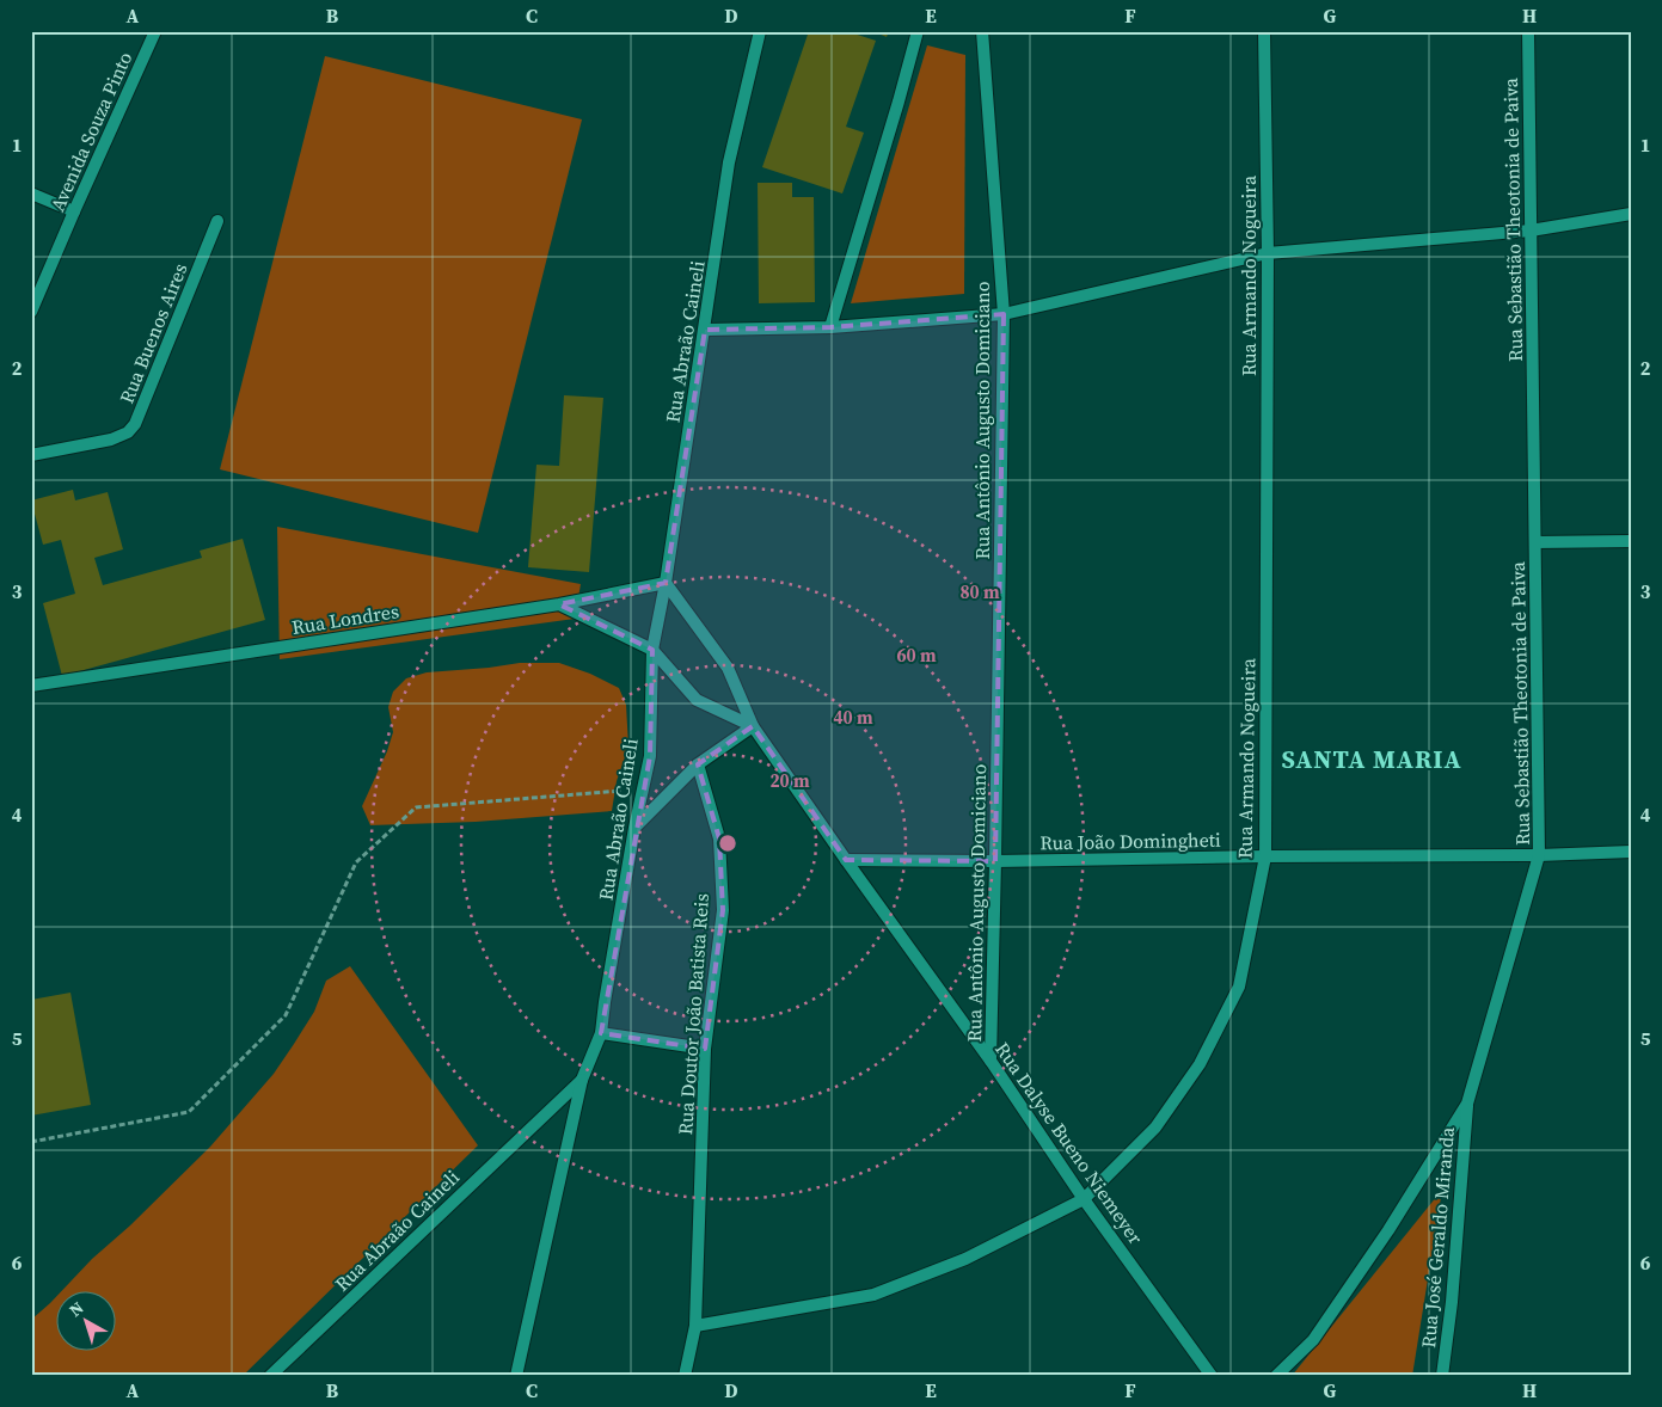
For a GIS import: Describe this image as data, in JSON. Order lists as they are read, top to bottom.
{
  "streets": {
    "street": [
      "Avenida Souza Pinto",
      "Rua Sebastião Theotonia de Paiva",
      "Rua Armando Nogueira",
      "Rua Buenos Aires",
      "Rua Abraão Caineli",
      "Rua Antônio Augusto Domiciano",
      "Rua Londres",
      "Rua João Domingheti",
      "Rua Doutor João Batista Reis",
      "Rua Dalyse Bueno Niemeyer",
      "Rua José Geraldo Miranda"
    ]
  },
  "crossings": [
    ["Rua Sebastião Theotonia de Paiva", "Rua João Domingheti"],
    ["Rua Sebastião Theotonia de Paiva", "Rua José Geraldo Miranda"],
    ["Rua Armando Nogueira", "Rua João Domingheti"],
    ["Rua Armando Nogueira", "Rua Doutor João Batista Reis"],
    ["Rua Armando Nogueira", "Rua Dalyse Bueno Niemeyer"],
    ["Rua Abraão Caineli", "Rua Londres"],
    ["Rua Abraão Caineli", "Rua Dalyse Bueno Niemeyer"],
    ["Rua Antônio Augusto Domiciano", "Rua João Domingheti"],
    ["Rua Antônio Augusto Domiciano", "Rua Dalyse Bueno Niemeyer"],
    ["Rua Londres", "Rua Dalyse Bueno Niemeyer"],
    ["Rua João Domingheti", "Rua Dalyse Bueno Niemeyer"]
  ],
  "districts": ["SANTA MARIA"],
  "north": "top left",
  "grid": {
    "columns": [
      "A",
      "B",
      "C",
      "D",
      "E",
      "F",
      "G",
      "H"
    ],
    "rows": [
      "1",
      "2",
      "3",
      "4",
      "5",
      "6"
    ]
  },
  "rings": [
    "80 m",
    "60 m",
    "40 m",
    "20 m"
  ]
}
